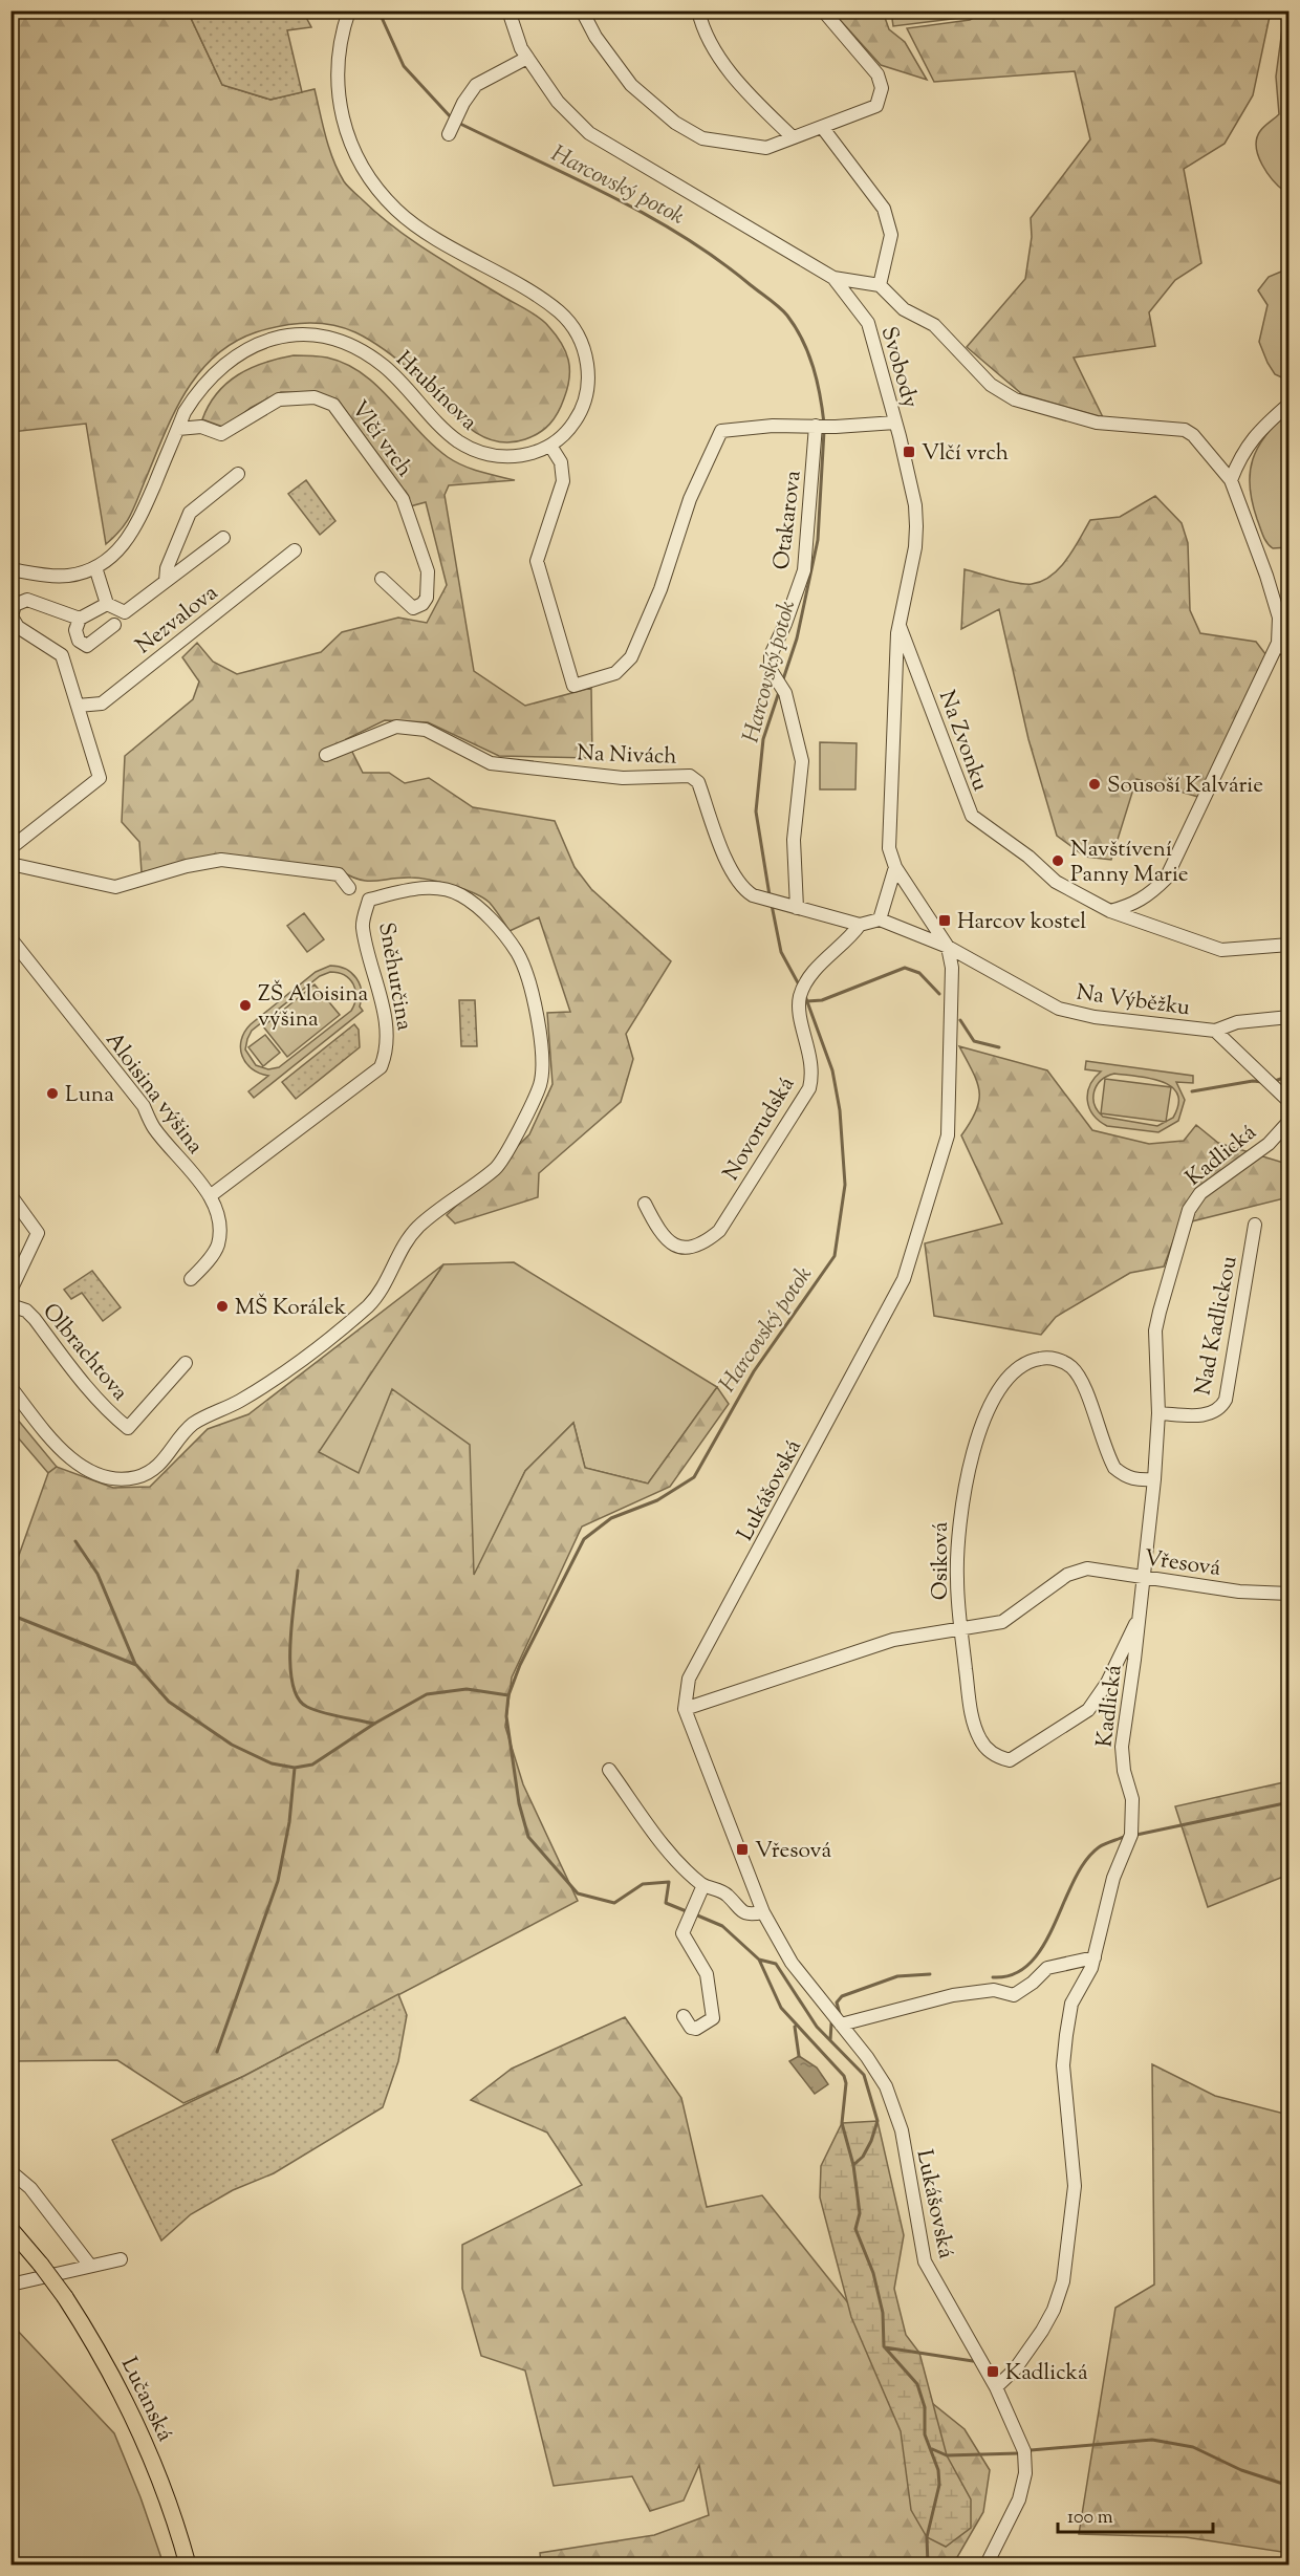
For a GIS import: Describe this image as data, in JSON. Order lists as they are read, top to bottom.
{
  "streets": {
    "main road": ["Lučanská"],
    "street": [
      "Svobody",
      "Hrubínova",
      "Vlčí vrch",
      "Otakarova",
      "Nezvalova",
      "Na Zvonku",
      "Na Nivách",
      "Sněhurčina",
      "Na Výběžku",
      "Aloisina výšina",
      "Novorudská",
      "Kadlická",
      "Nad Kadlickou",
      "Olbrachtova",
      "Lukášovská",
      "Osiková",
      "Vřesová"
    ]
  },
  "crossings": [
    ["Svobody", "Na Zvonku"],
    ["Svobody", "Na Výběžku"],
    ["Svobody", "Lukášovská"],
    ["Hrubínova", "Vlčí vrch"],
    ["Otakarova", "Na Nivách"],
    ["Na Nivách", "Novorudská"],
    ["Sněhurčina", "Aloisina výšina"],
    ["Na Výběžku", "Lukášovská"],
    ["Kadlická", "Nad Kadlickou"],
    ["Kadlická", "Lukášovská"],
    ["Kadlická", "Osiková"],
    ["Kadlická", "Vřesová"],
    ["Lukášovská", "Vřesová"],
    ["Osiková", "Vřesová"]
  ],
  "water": ["Harcovský potok"],
  "places": {
    "transit": [
      "Vlčí vrch",
      "Harcov kostel",
      "Vřesová",
      "Kadlická"
    ],
    "other": [
      "Sousoší Kalvárie",
      "Navštívení Panny Marie",
      "ZŠ Aloisina výšina",
      "Luna",
      "MŠ Korálek"
    ]
  },
  "scale_bar": "100 m"
}
